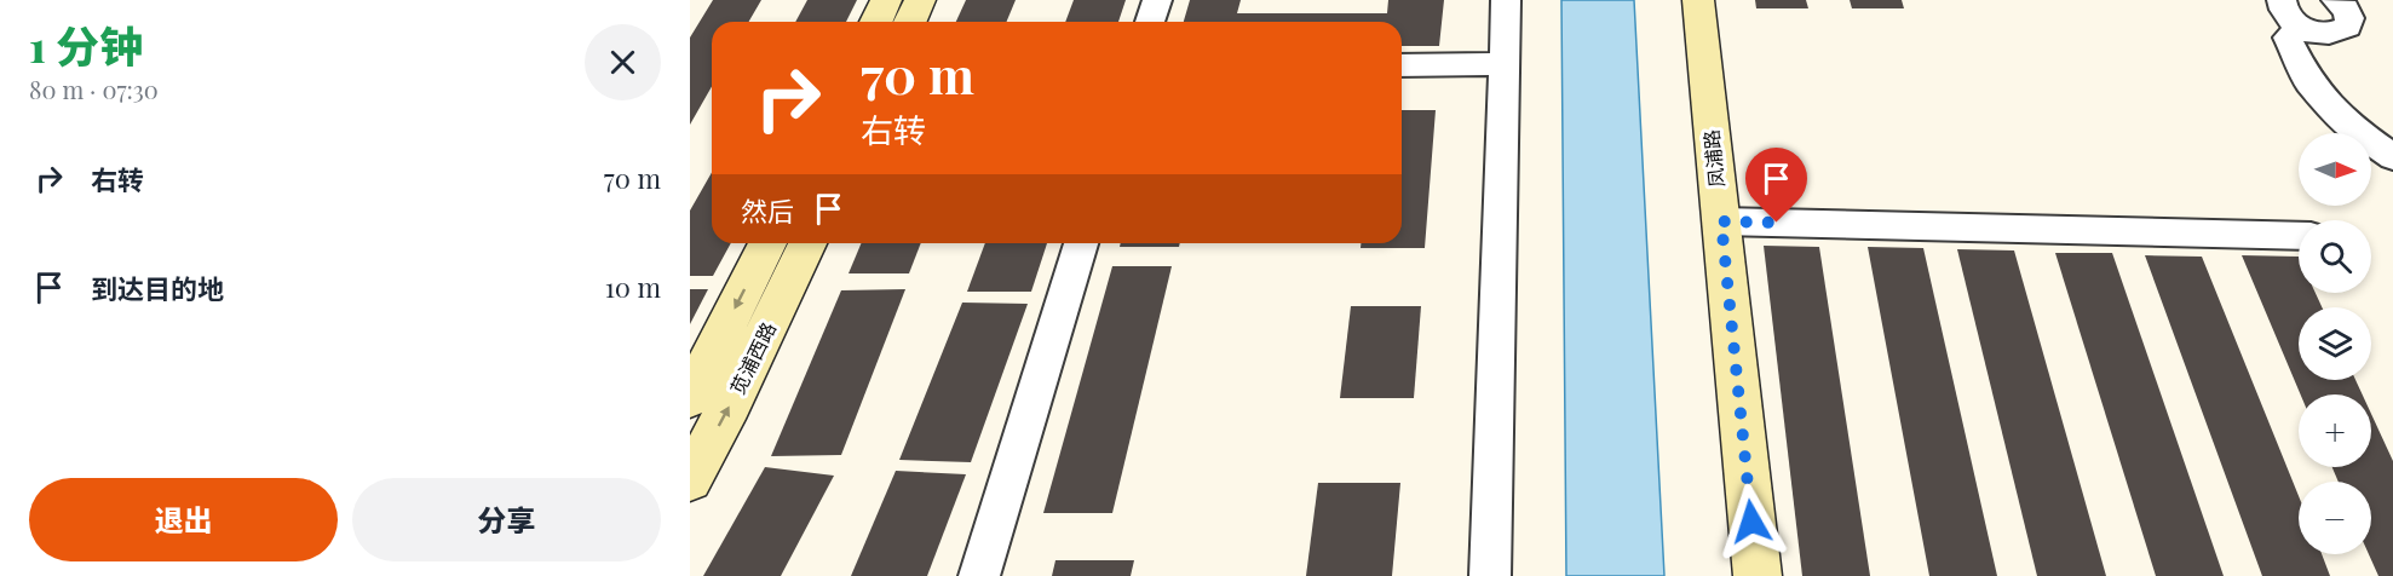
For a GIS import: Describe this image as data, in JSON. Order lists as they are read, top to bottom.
{
  "streets": {
    "street": ["凤浦路", "苋浦西路"]
  },
  "north": "right",
  "page": {
    "heading": ["1 分钟", "80 m · 07:30"],
    "turn": ["70 m", "右转"],
    "list": [
      {
        "name": "右转",
        "value": "70 m"
      },
      {
        "name": "到达目的地",
        "value": "10 m"
      }
    ],
    "map_buttons": ["+", "−"],
    "then": "然后",
    "buttons": ["退出", "分享"]
  }
}
